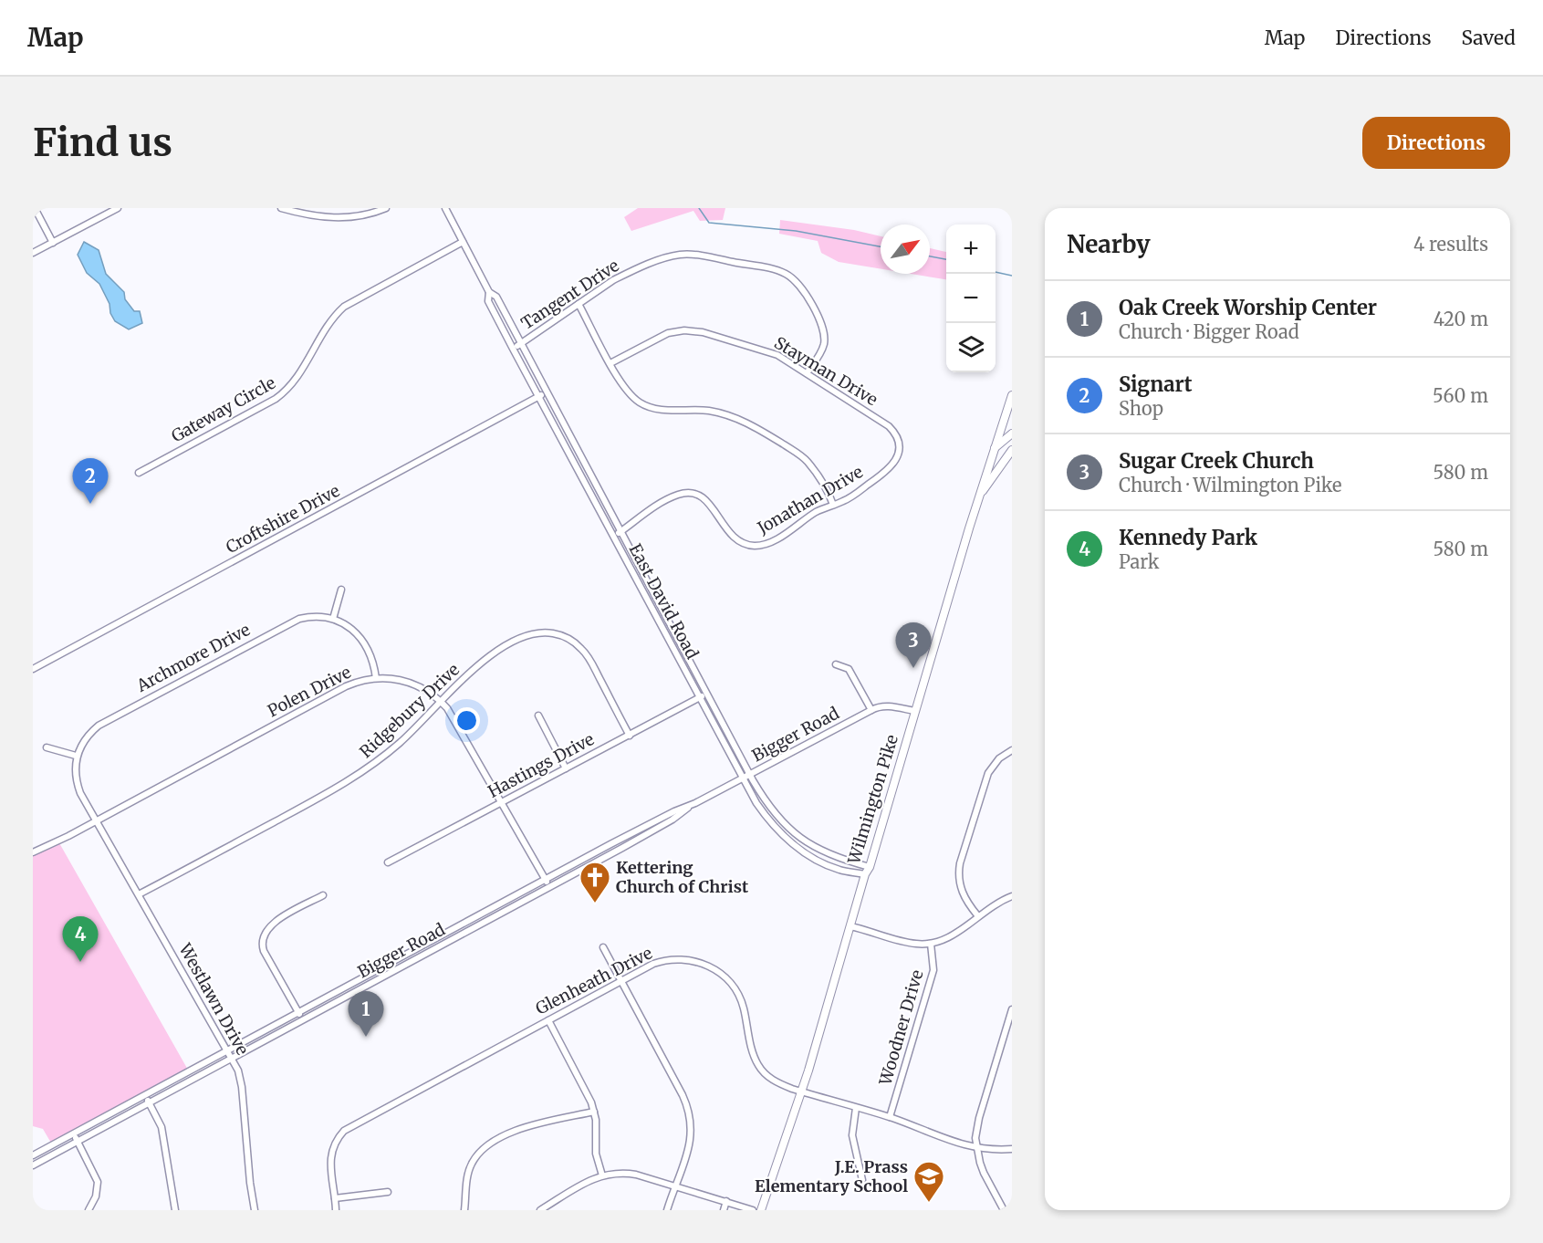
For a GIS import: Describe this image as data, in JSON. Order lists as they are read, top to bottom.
{
  "streets": {
    "main road": ["Wilmington Pike"],
    "street": [
      "Tangent Drive",
      "Stayman Drive",
      "Gateway Circle",
      "Jonathan Drive",
      "Croftshire Drive",
      "East David Road",
      "Archmore Drive",
      "Polen Drive",
      "Ridgebury Drive",
      "Bigger Road",
      "Hastings Drive",
      "Glenheath Drive",
      "Westlawn Drive",
      "Woodner Drive"
    ]
  },
  "crossings": [
    ["Tangent Drive", "Stayman Drive"],
    ["Tangent Drive", "East David Road"],
    ["Stayman Drive", "Jonathan Drive"],
    ["Gateway Circle", "East David Road"],
    ["Jonathan Drive", "East David Road"],
    ["Croftshire Drive", "East David Road"],
    ["East David Road", "Bigger Road"],
    ["East David Road", "Hastings Drive"],
    ["East David Road", "Wilmington Pike"],
    ["Polen Drive", "Ridgebury Drive"],
    ["Polen Drive", "Bigger Road"],
    ["Polen Drive", "Hastings Drive"],
    ["Polen Drive", "Westlawn Drive"],
    ["Ridgebury Drive", "Hastings Drive"],
    ["Ridgebury Drive", "Westlawn Drive"],
    ["Bigger Road", "Wilmington Pike"],
    ["Bigger Road", "Westlawn Drive"],
    ["Wilmington Pike", "Glenheath Drive"],
    ["Glenheath Drive", "Woodner Drive"]
  ],
  "places": {
    "church": ["Kettering Church of Christ"],
    "school or university": ["J.E. Prass Elementary School"]
  },
  "north": "top right",
  "page": {
    "header": "Map",
    "nav": ["Map", "Directions", "Saved"],
    "buttons": "Directions",
    "title": "Find us",
    "heading": ["Nearby", "4 results"],
    "map_buttons": ["+", "−"],
    "list": [
      {
        "mark": "1",
        "name": "Oak Creek Worship Center",
        "note": "Church · Bigger Road",
        "value": "420 m"
      },
      {
        "mark": "2",
        "name": "Signart",
        "note": "Shop",
        "value": "560 m"
      },
      {
        "mark": "3",
        "name": "Sugar Creek Church",
        "note": "Church · Wilmington Pike",
        "value": "580 m"
      },
      {
        "mark": "4",
        "name": "Kennedy Park",
        "note": "Park",
        "value": "580 m"
      }
    ],
    "pins": [
      "2",
      "3",
      "4",
      "1"
    ]
  }
}
